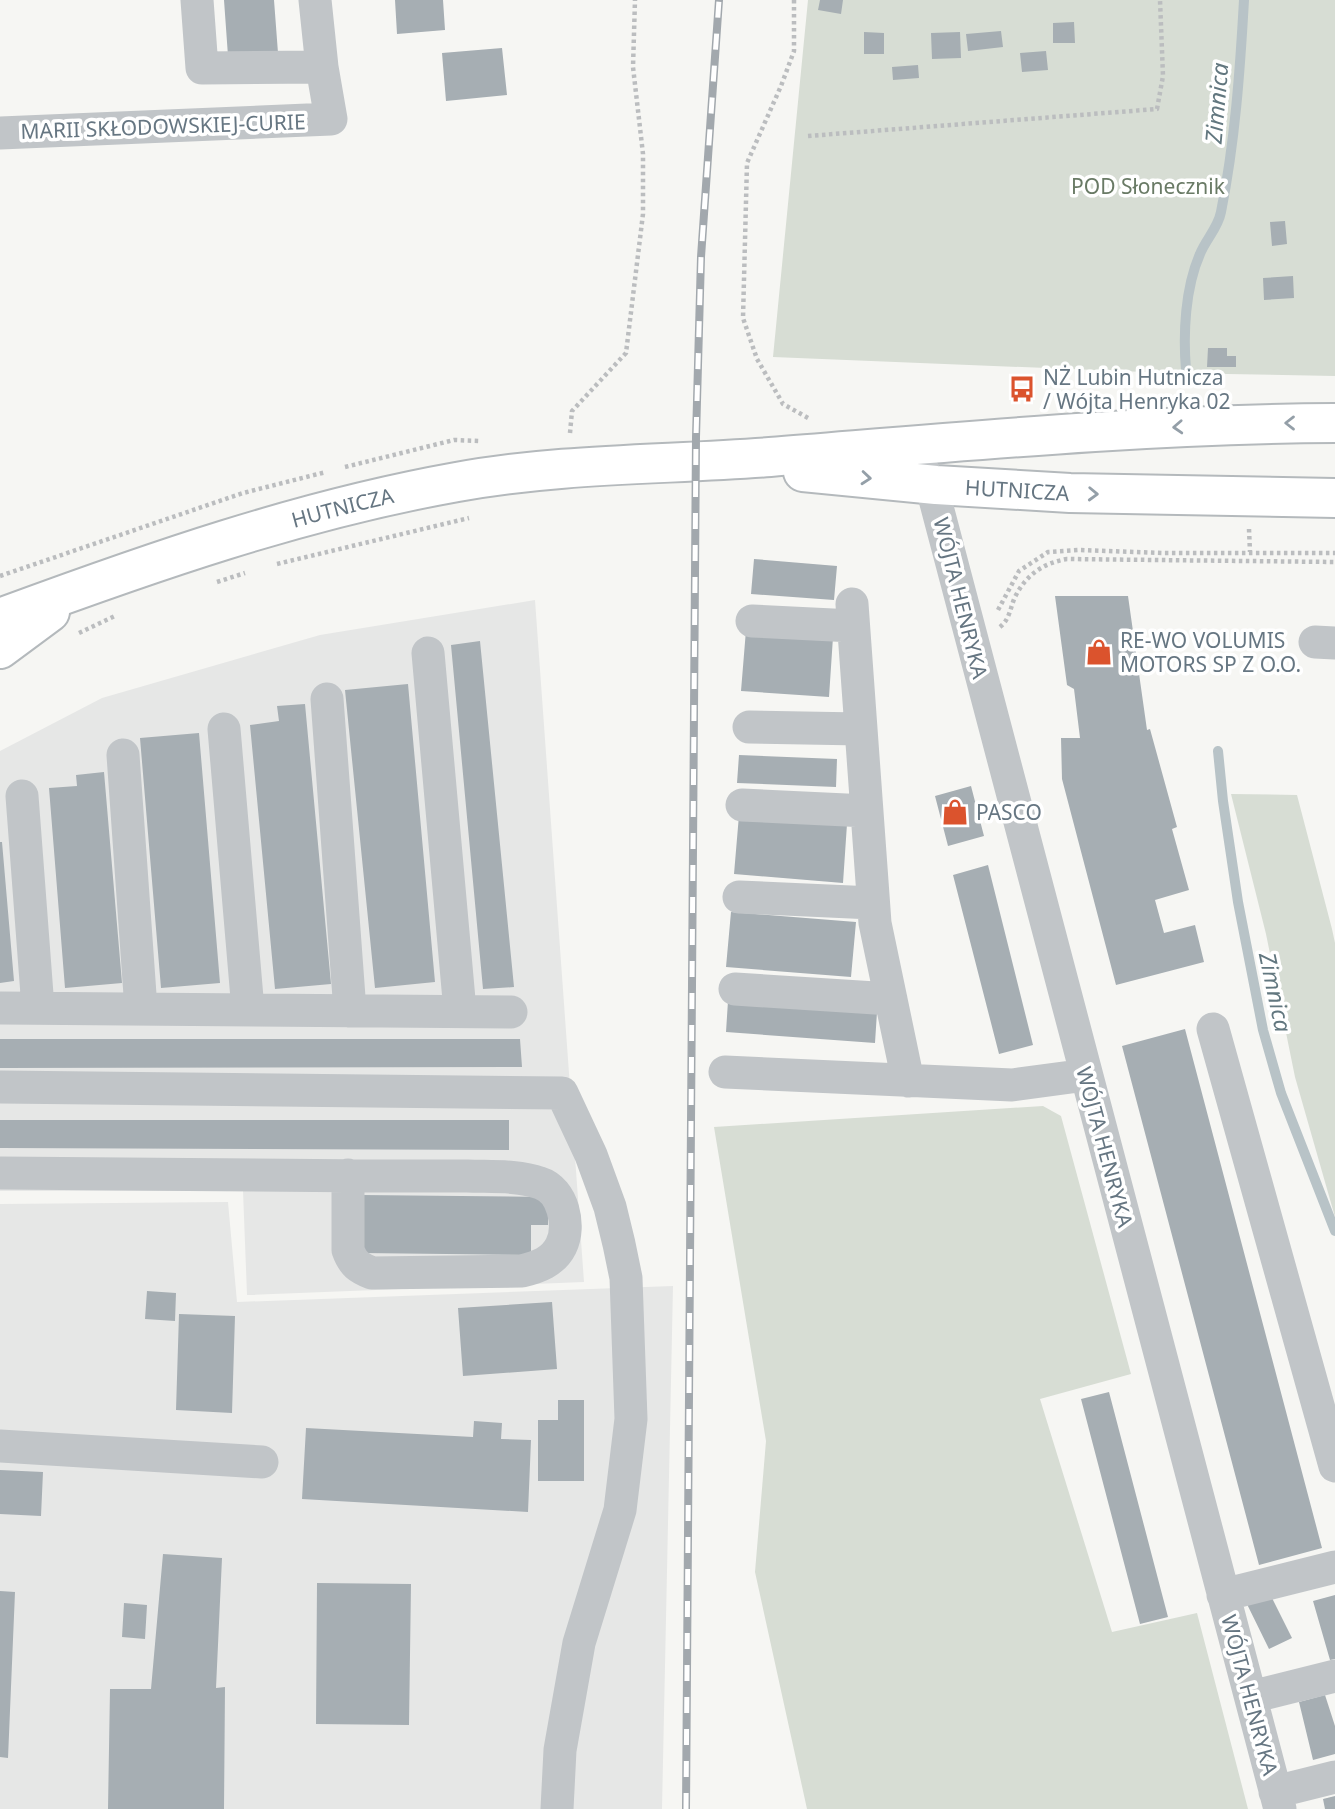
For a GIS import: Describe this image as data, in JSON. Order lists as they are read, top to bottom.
{
  "streets": {
    "main road": ["HUTNICZA"],
    "street": ["MARII SKŁODOWSKIEJ-CURIE", "WÓJTA HENRYKA"]
  },
  "crossings": [
    ["HUTNICZA", "WÓJTA HENRYKA"]
  ],
  "water": ["Zimnica"],
  "parks": ["POD Słonecznik"],
  "places": {
    "bus stop": ["NŻ Lubin Hutnicza / Wójta Henryka 02"],
    "shop": ["RE-WO VOLUMIS MOTORS SP Z O.O.", "PASCO"]
  }
}
